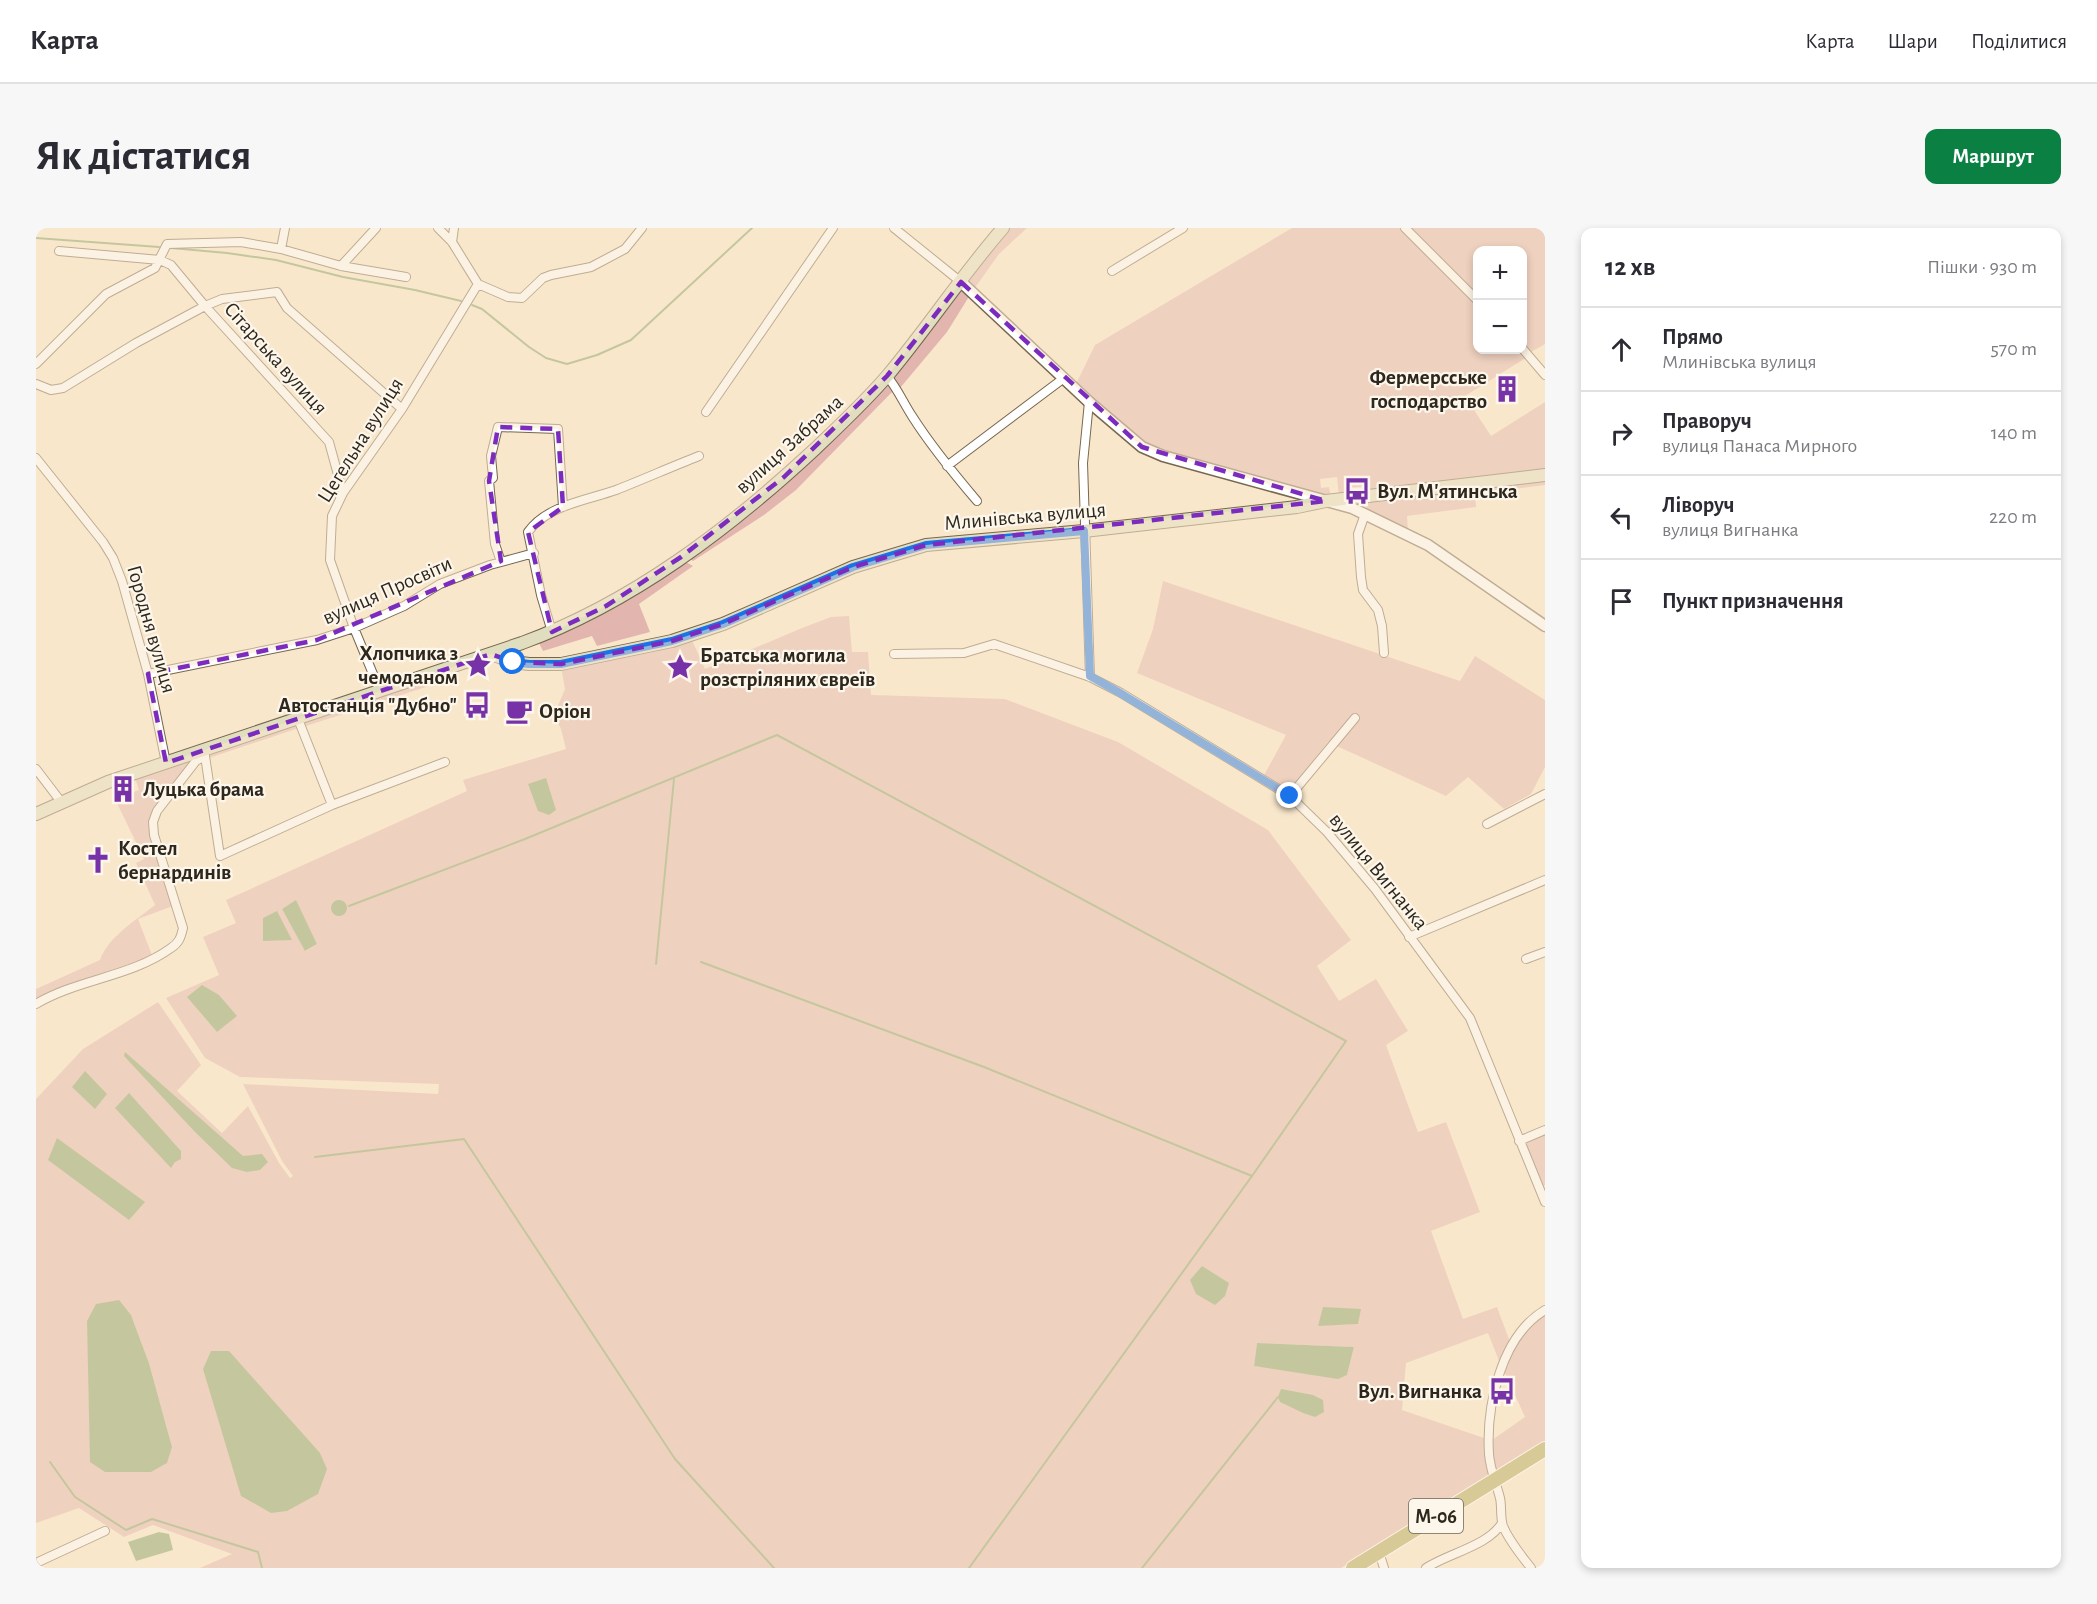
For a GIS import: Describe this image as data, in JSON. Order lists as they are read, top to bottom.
{
  "streets": {
    "highway": ["М-06"],
    "main road": ["вулиця Забрама", "Млинівська вулиця"],
    "street": [
      "Сітарська вулиця",
      "Цегельна вулиця",
      "вулиця Просвіти",
      "Городня вулиця",
      "вулиця Вигнанка"
    ]
  },
  "crossings": [
    ["Сітарська вулиця", "Цегельна вулиця"],
    ["Цегельна вулиця", "вулиця Забрама"],
    ["Цегельна вулиця", "вулиця Просвіти"],
    ["вулиця Забрама", "Млинівська вулиця"],
    ["вулиця Забрама", "Городня вулиця"],
    ["вулиця Просвіти", "Городня вулиця"]
  ],
  "places": {
    "building": ["Фермерсське господарство", "Луцька брама"],
    "bus stop": ["Вул. М'ятинська", "Автостанція \"Дубно\"", "Вул. Вигнанка"],
    "place": ["Хлопчика з чемоданом", "Братська могила розстріляних євреїв"],
    "cafe": ["Оріон"],
    "church": ["Костел бернардинів"]
  },
  "page": {
    "header": "Карта",
    "nav": ["Карта", "Шари", "Поділитися"],
    "buttons": "Маршрут",
    "title": "Як дістатися",
    "heading": ["12 хв", "Пішки · 930 m"],
    "map_buttons": ["+", "−"],
    "list": [
      ["Прямо", "Млинівська вулиця", "570 m"],
      ["Праворуч", "вулиця Панаса Мирного", "140 m"],
      ["Ліворуч", "вулиця Вигнанка", "220 m"],
      "Пункт призначення"
    ]
  }
}
